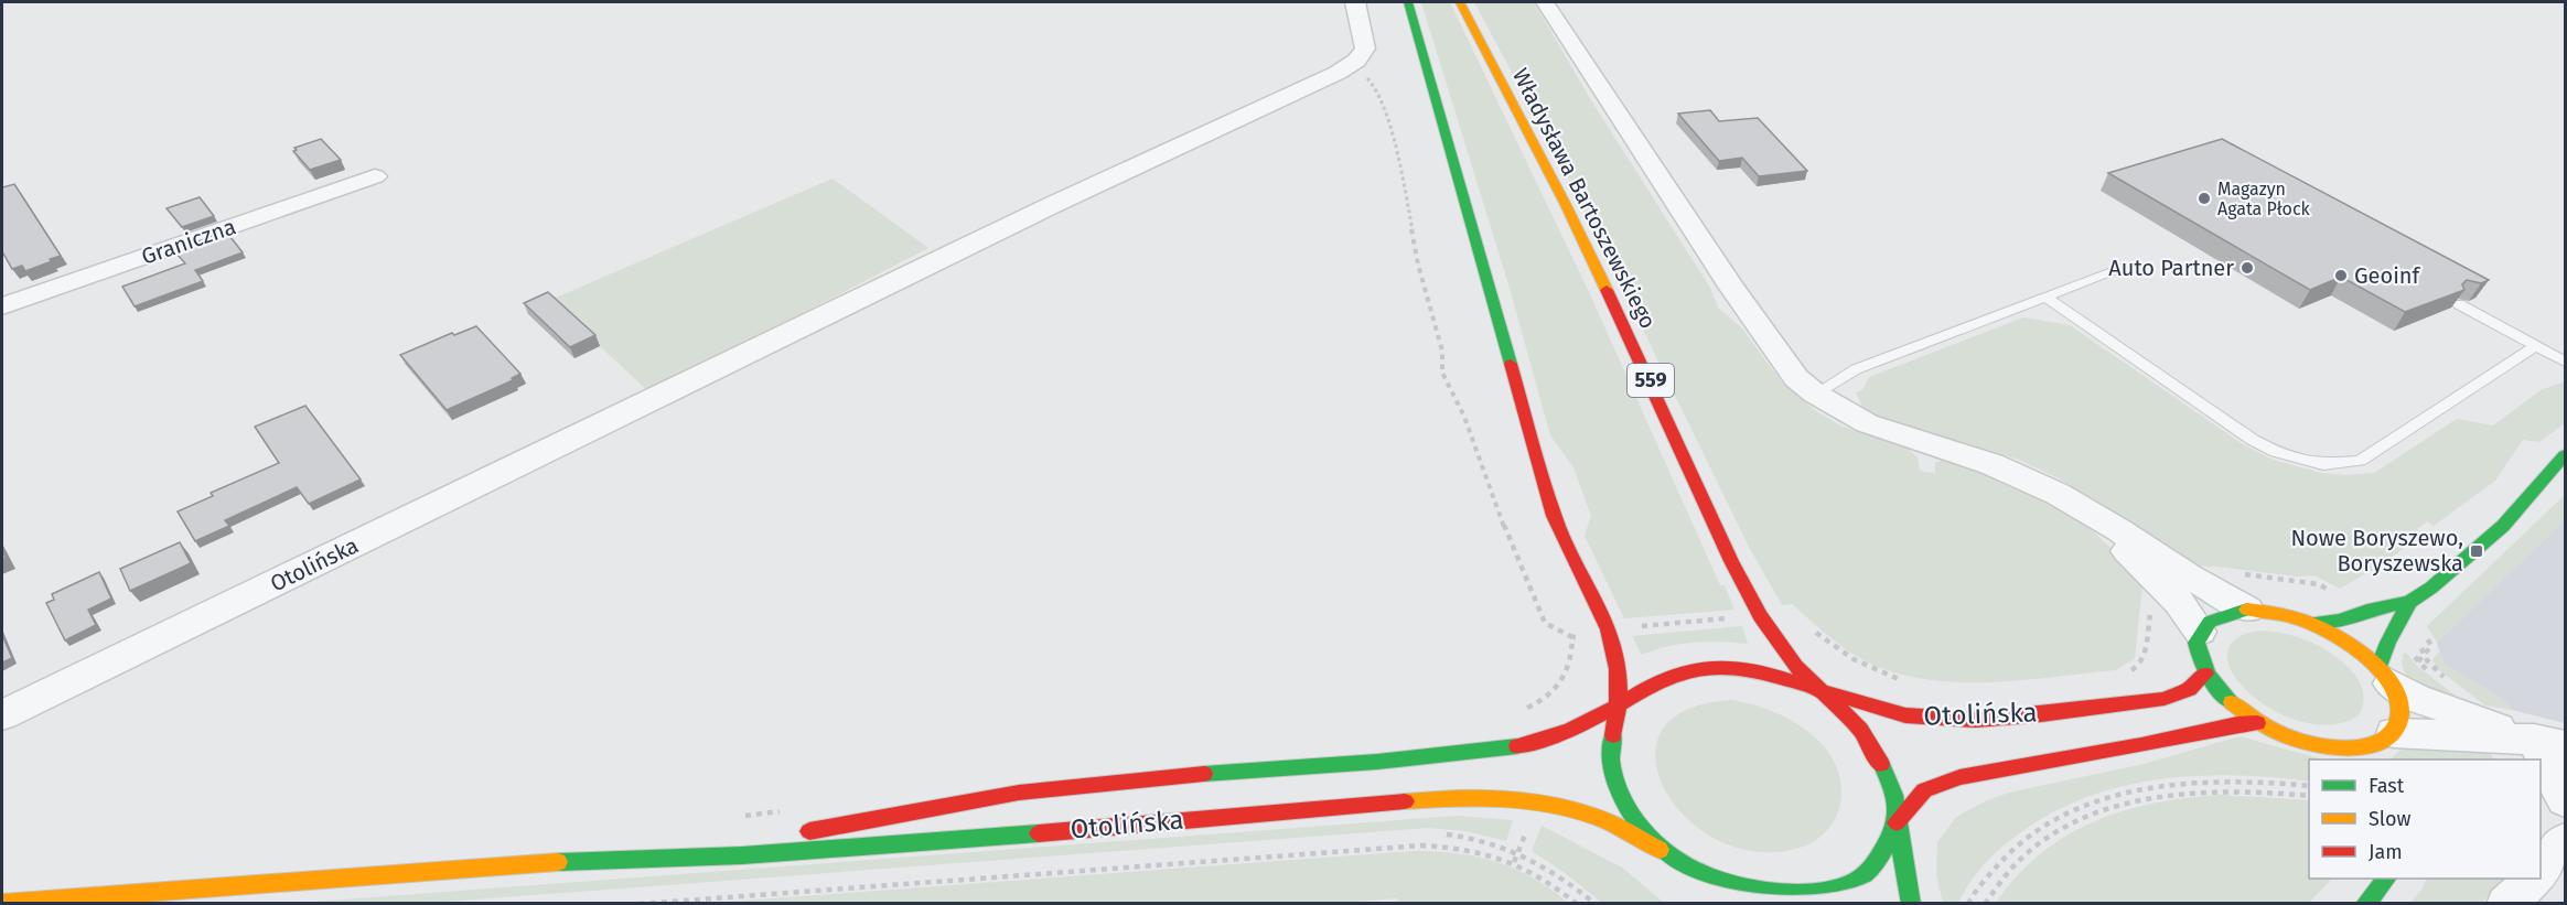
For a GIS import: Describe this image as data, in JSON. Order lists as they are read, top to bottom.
{
  "streets": {
    "main road": ["Władysława Bartoszewskiego", "559", "Otolińska"],
    "street": ["Graniczna"]
  },
  "crossings": [
    ["Władysława Bartoszewskiego", "559"],
    ["Władysława Bartoszewskiego", "Otolińska"],
    ["559", "Otolińska"]
  ],
  "places": {
    "other": ["Magazyn Agata Płock", "Auto Partner", "Geoinf"],
    "transit": ["Nowe Boryszewo, Boryszewska"]
  },
  "legend": ["Fast", "Slow", "Jam"]
}
